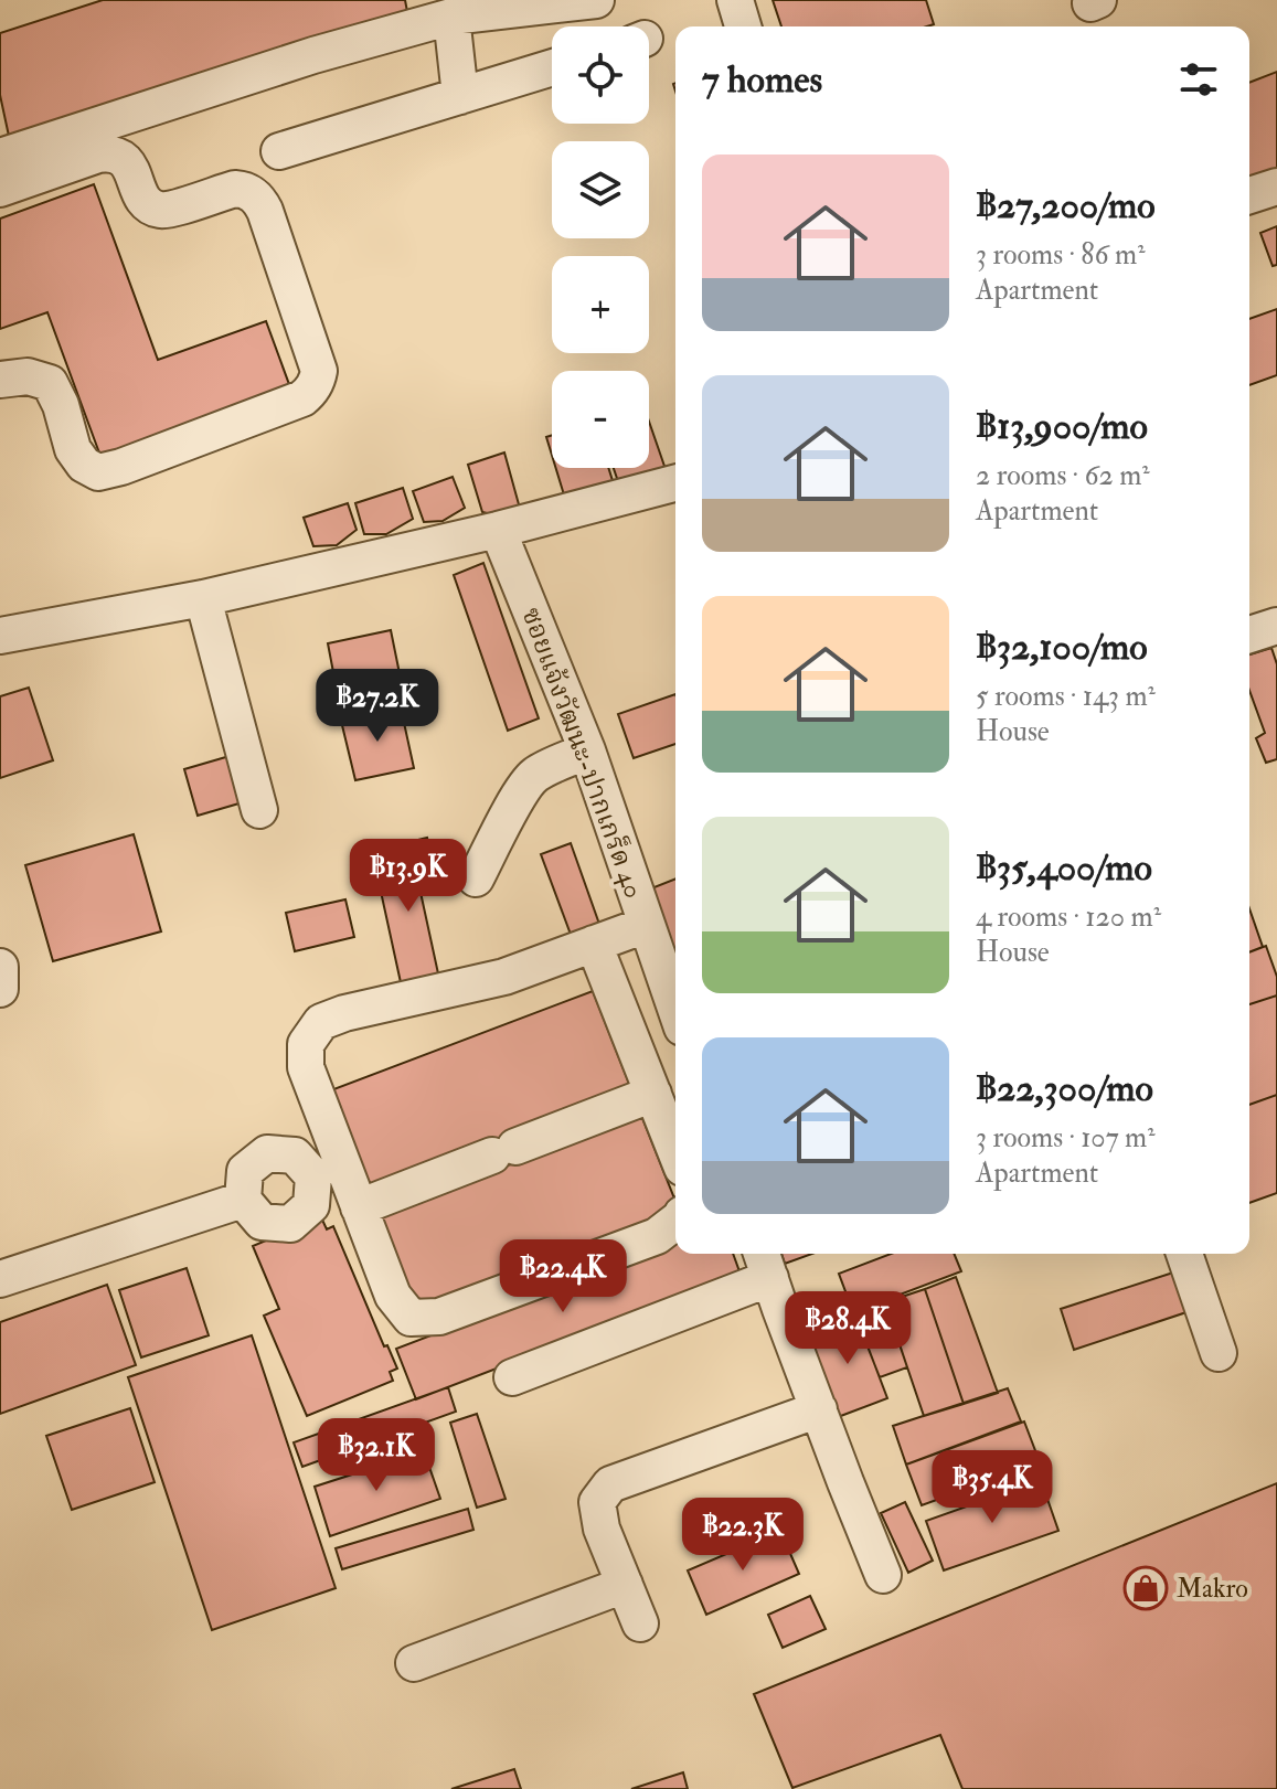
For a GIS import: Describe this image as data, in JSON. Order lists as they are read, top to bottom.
{
  "streets": {
    "street": ["ซอยแจ้งวัฒนะ-ปากเกร็ด 40"]
  },
  "places": {
    "shop": ["Makro"]
  },
  "page": {
    "map_buttons": ["+", "−"],
    "heading": "7 homes",
    "list": [
      {
        "name": "฿27,200/mo",
        "note": "3 rooms · 86 m² · Apartment"
      },
      {
        "name": "฿13,900/mo",
        "note": "2 rooms · 62 m² · Apartment"
      },
      {
        "name": "฿32,100/mo",
        "note": "5 rooms · 143 m² · House"
      },
      {
        "name": "฿35,400/mo",
        "note": "4 rooms · 120 m² · House"
      },
      {
        "name": "฿22,300/mo",
        "note": "3 rooms · 107 m² · Apartment"
      }
    ],
    "price": [
      "฿27.2K",
      "฿13.9K",
      "฿22.4K",
      "฿28.4K",
      "฿32.1K",
      "฿35.4K",
      "฿22.3K"
    ]
  }
}
